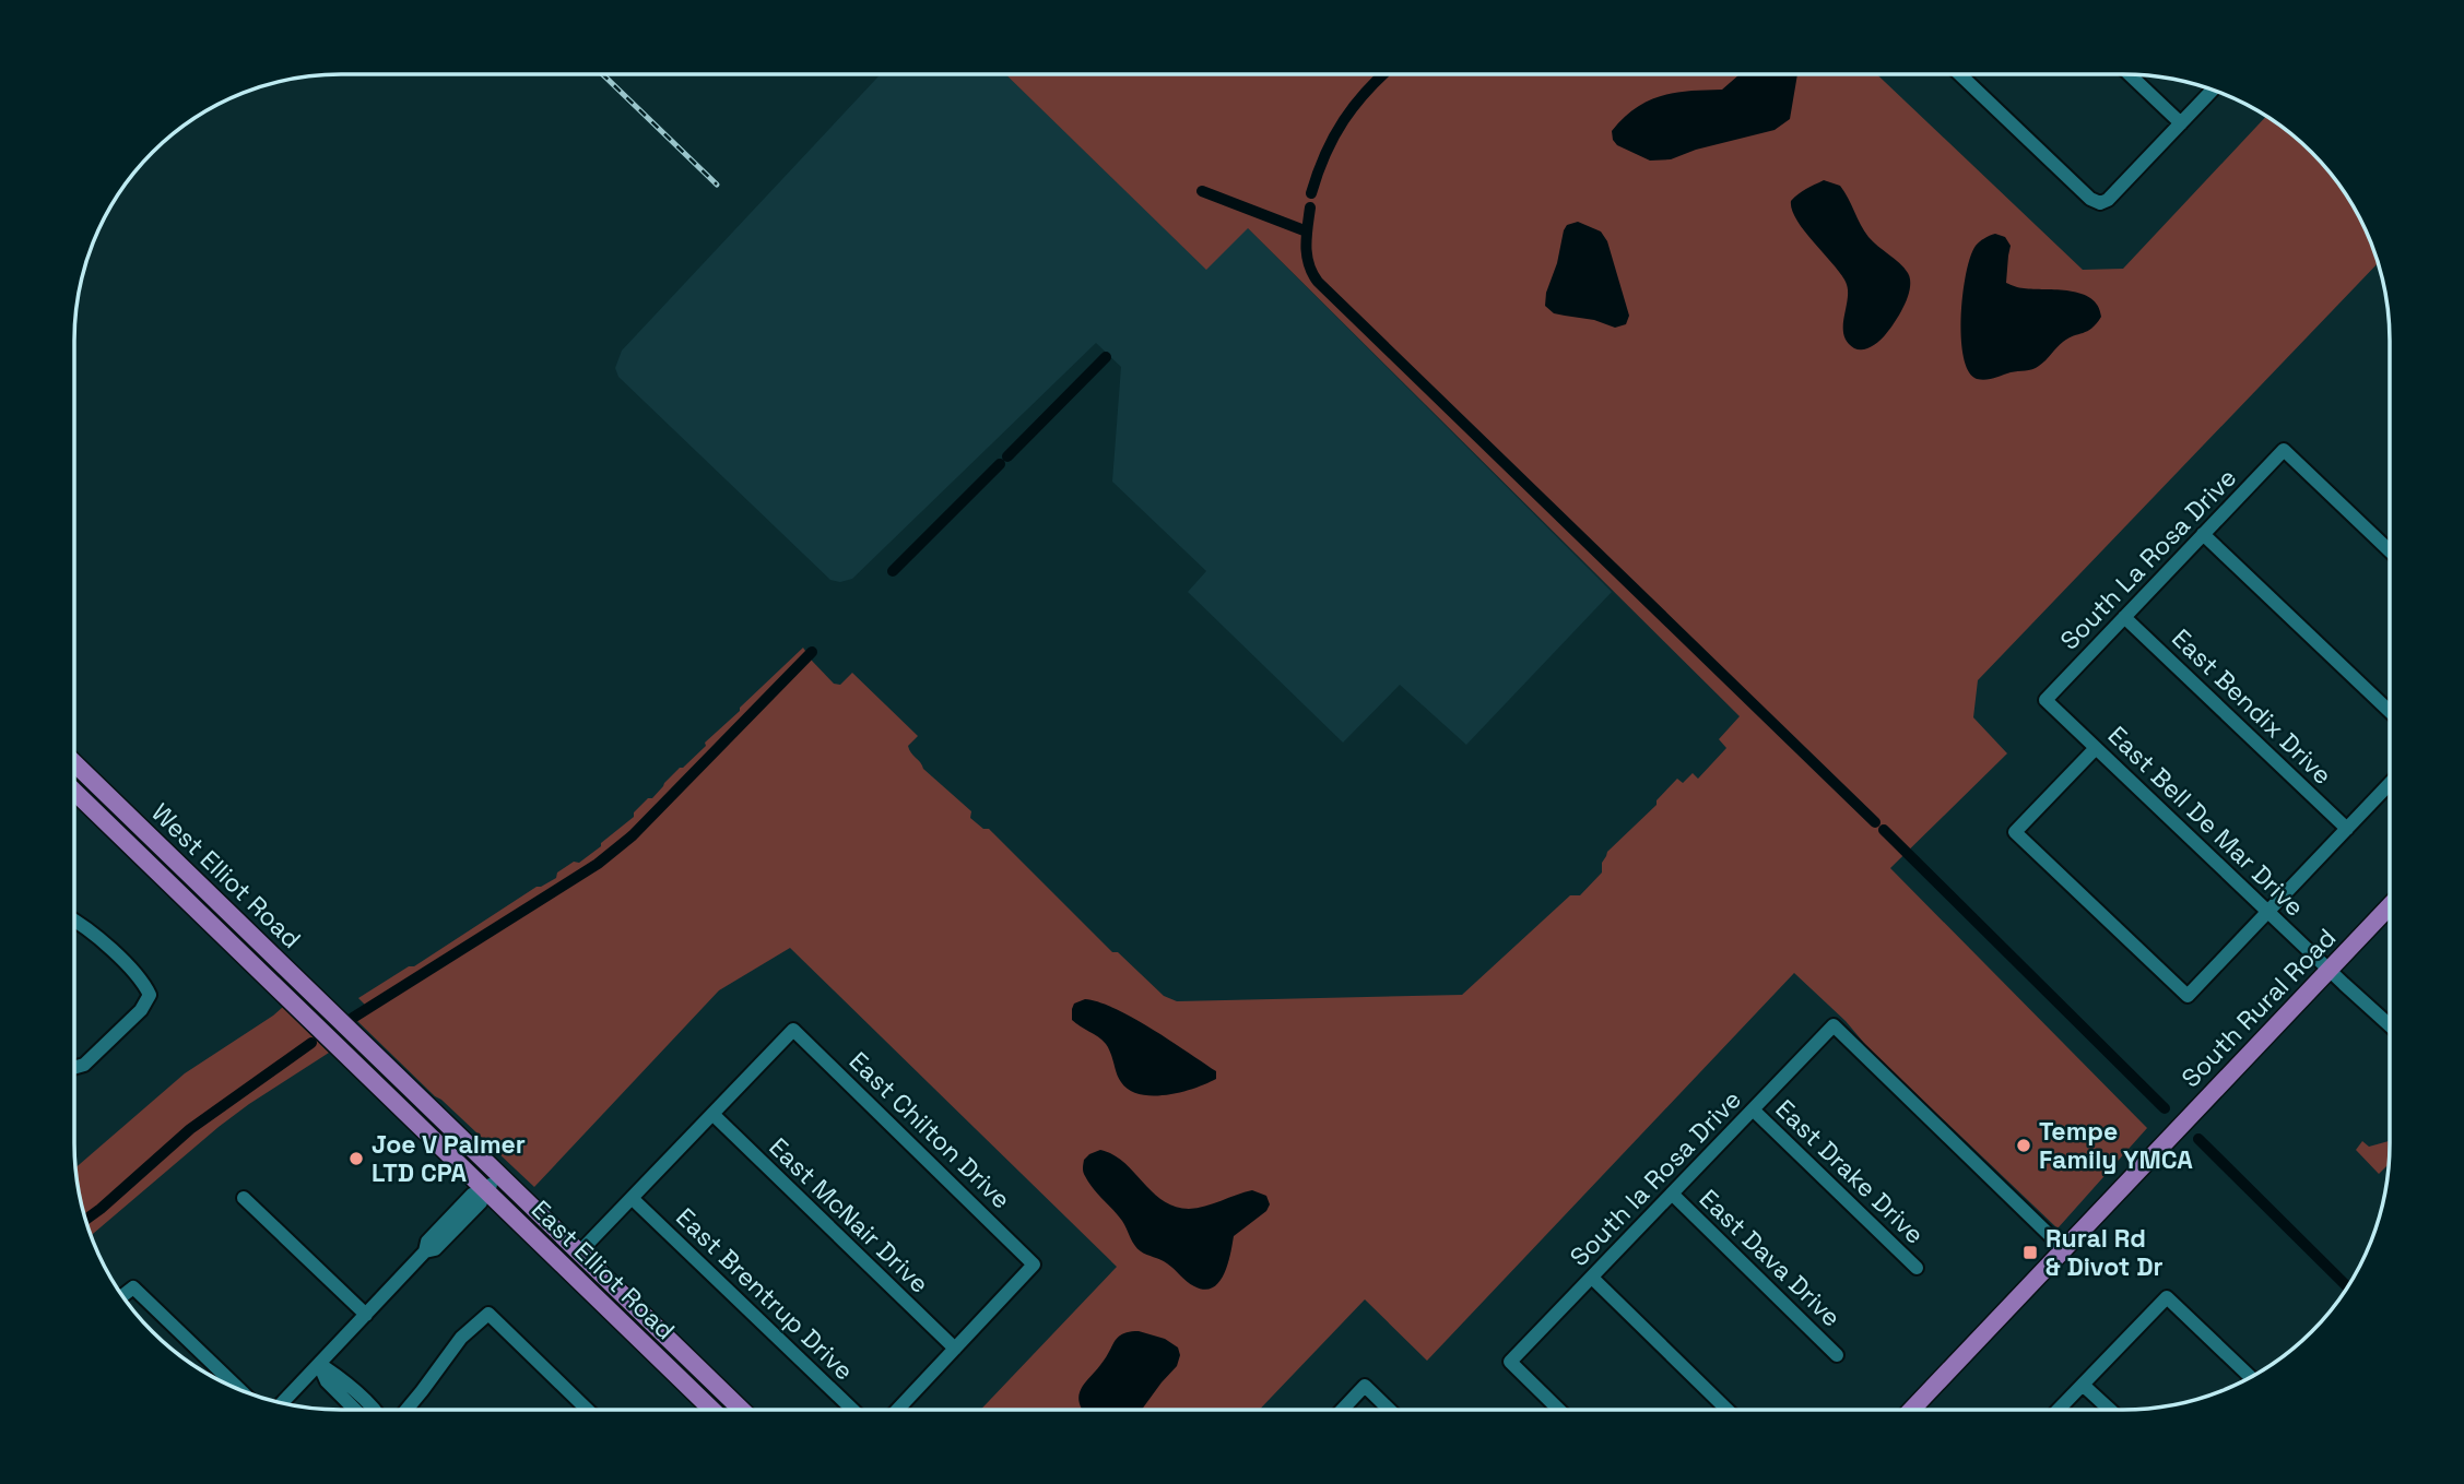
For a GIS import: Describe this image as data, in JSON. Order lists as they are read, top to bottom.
{
  "streets": {
    "main road": ["West Elliot Road", "South Rural Road", "East Elliot Road"],
    "street": [
      "South La Rosa Drive",
      "East Bendix Drive",
      "East Bell De Mar Drive",
      "East Chilton Drive",
      "East Drake Drive",
      "South la Rosa Drive",
      "East McNair Drive",
      "East Dava Drive",
      "East Brentrup Drive"
    ]
  },
  "crossings": [
    ["South La Rosa Drive", "East Bendix Drive"],
    ["South La Rosa Drive", "East Bell De Mar Drive"],
    ["East Bell De Mar Drive", "South Rural Road"],
    ["West Elliot Road", "East Elliot Road"],
    ["South Rural Road", "South la Rosa Drive"],
    ["East Chilton Drive", "East McNair Drive"],
    ["East Drake Drive", "South la Rosa Drive"],
    ["South la Rosa Drive", "East Dava Drive"]
  ],
  "places": {
    "other": ["Tempe Family YMCA", "Joe V Palmer LTD CPA"],
    "transit": ["Rural Rd & Divot Dr"]
  }
}
